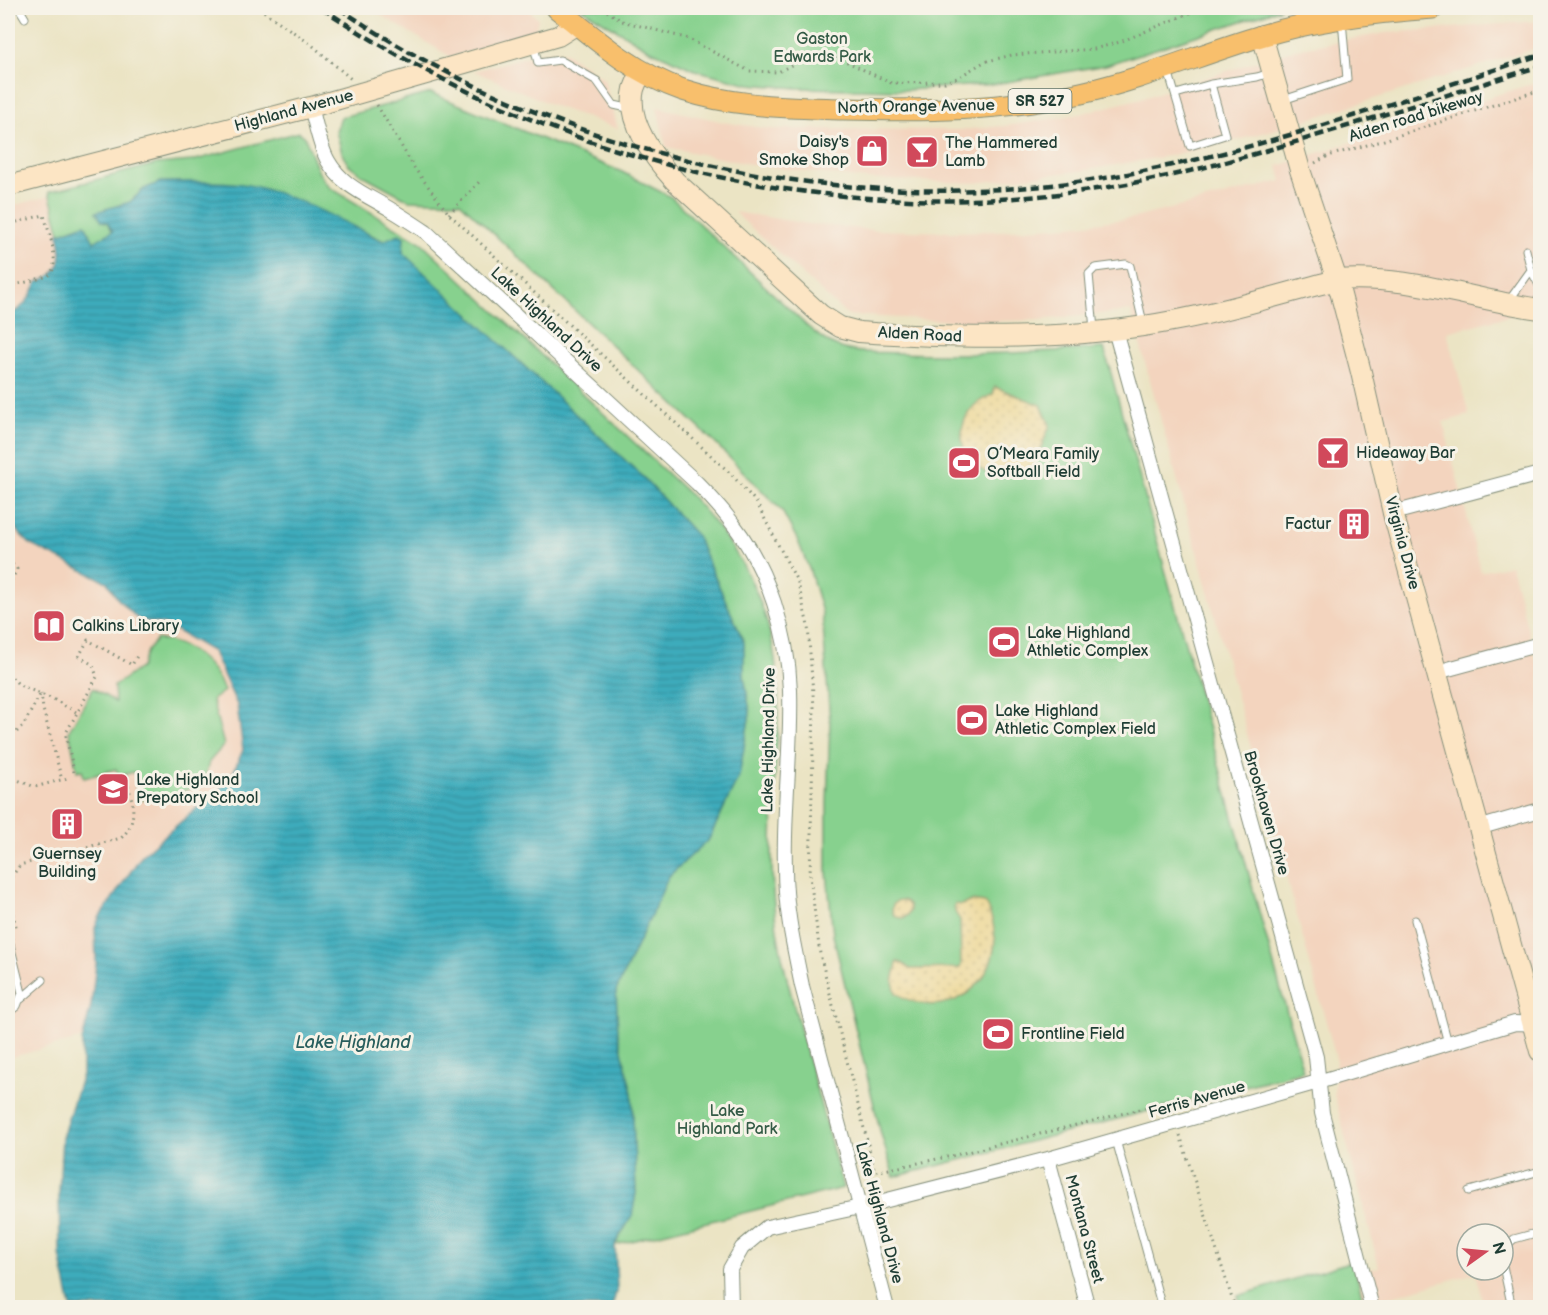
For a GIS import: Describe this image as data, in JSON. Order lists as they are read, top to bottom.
{
  "streets": {
    "main road": ["SR 527", "North Orange Avenue"],
    "street": [
      "Highland Avenue",
      "Lake Highland Drive",
      "Alden Road",
      "Virginia Drive",
      "Brookhaven Drive",
      "Ferris Avenue",
      "Montana Street"
    ],
    "path": ["Aiden road bikeway"]
  },
  "crossings": [
    ["North Orange Avenue", "Highland Avenue"],
    ["North Orange Avenue", "Alden Road"],
    ["North Orange Avenue", "Virginia Drive"],
    ["Highland Avenue", "Lake Highland Drive"],
    ["Aiden road bikeway", "Virginia Drive"],
    ["Lake Highland Drive", "Ferris Avenue"],
    ["Alden Road", "Virginia Drive"],
    ["Alden Road", "Brookhaven Drive"],
    ["Virginia Drive", "Ferris Avenue"],
    ["Brookhaven Drive", "Ferris Avenue"],
    ["Ferris Avenue", "Montana Street"]
  ],
  "water": ["Lake Highland"],
  "parks": ["Gaston Edwards Park", "Lake Highland Park"],
  "places": {
    "shop": ["Daisy's Smoke Shop"],
    "bar": ["The Hammered Lamb", "Hideaway Bar"],
    "sports": [
      "O’Meara Family Softball Field",
      "Lake Highland Athletic Complex",
      "Lake Highland Athletic Complex Field",
      "Frontline Field"
    ],
    "building": ["Factur", "Guernsey Building"],
    "library": ["Calkins Library"],
    "school or university": ["Lake Highland Prepatory School"]
  },
  "north": "right"
}
